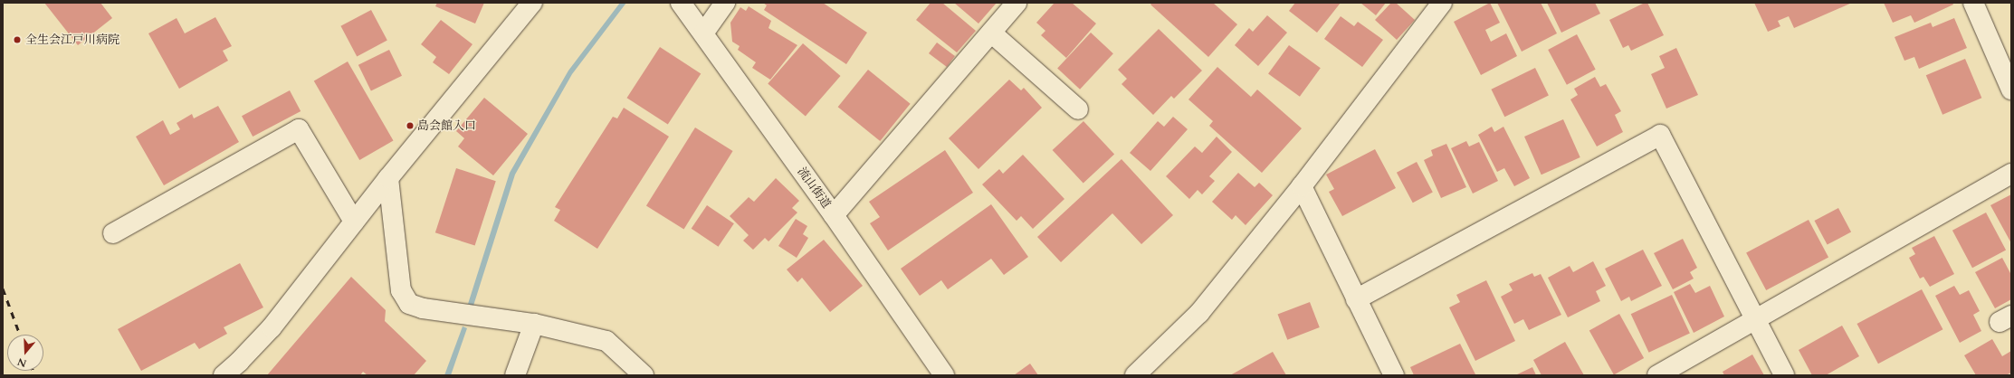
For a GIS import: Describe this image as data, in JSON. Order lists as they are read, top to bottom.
{
  "streets": {
    "street": ["流山街道"]
  },
  "places": ["全生会江戸川病院", "島会館入口"],
  "north": "bottom"
}
